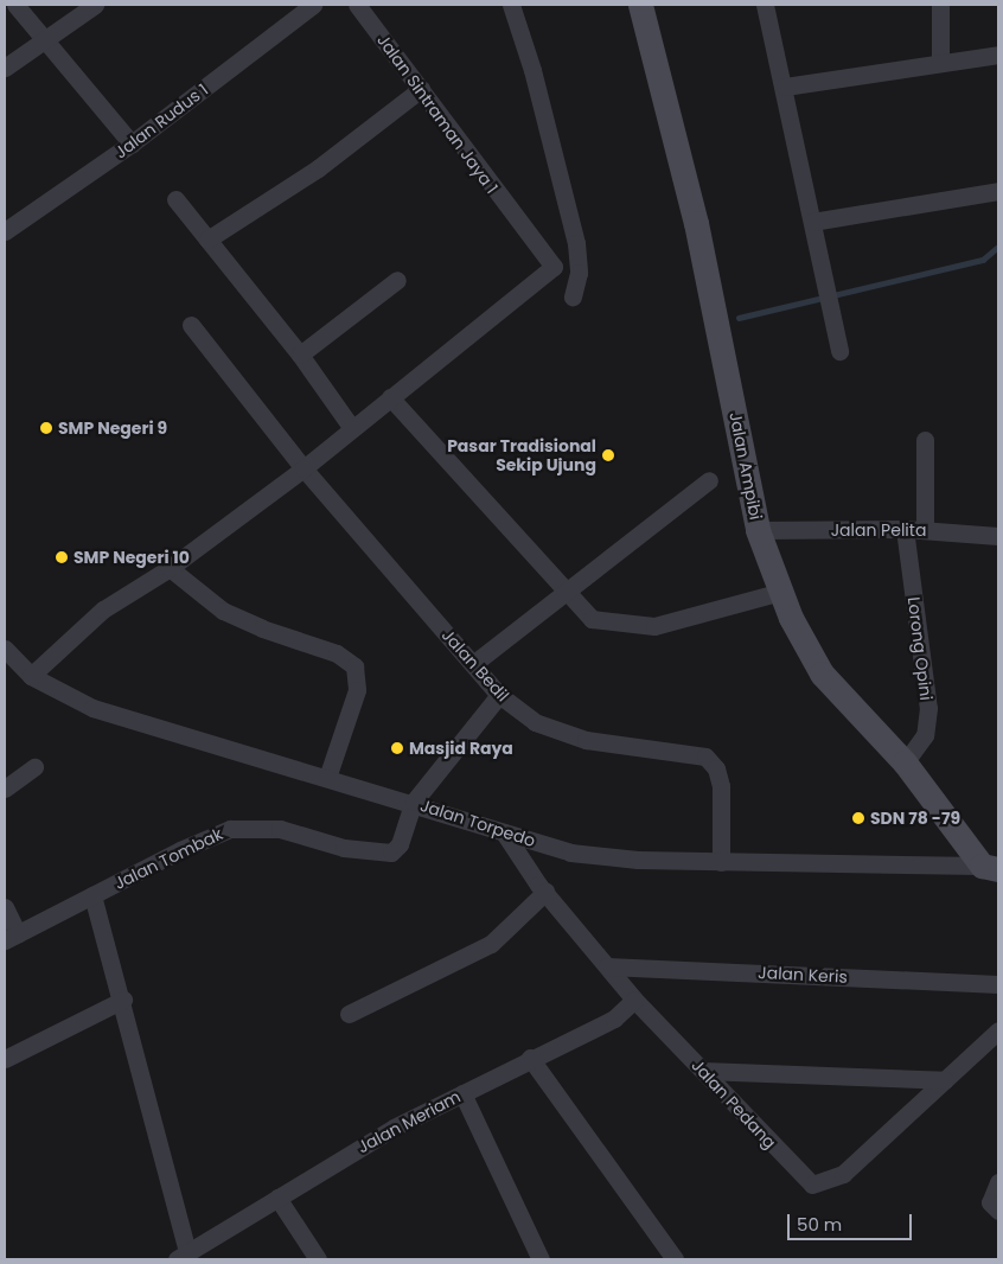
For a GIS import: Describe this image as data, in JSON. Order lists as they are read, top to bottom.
{
  "streets": {
    "street": [
      "Jalan Sintraman Jaya 1",
      "Jalan Rudus 1",
      "Jalan Ampibi",
      "Jalan Pelita",
      "Lorong Opini",
      "Jalan Bedil",
      "Jalan Torpedo",
      "Jalan Tombak",
      "Jalan Keris",
      "Jalan Pedang",
      "Jalan Meriam"
    ]
  },
  "crossings": [
    ["Jalan Ampibi", "Jalan Pelita"],
    ["Jalan Ampibi", "Lorong Opini"],
    ["Jalan Ampibi", "Jalan Torpedo"],
    ["Jalan Pelita", "Lorong Opini"],
    ["Jalan Bedil", "Jalan Torpedo"],
    ["Jalan Torpedo", "Jalan Tombak"],
    ["Jalan Torpedo", "Jalan Pedang"],
    ["Jalan Keris", "Jalan Pedang"],
    ["Jalan Pedang", "Jalan Meriam"]
  ],
  "places": [
    "SMP Negeri 9",
    "Pasar Tradisional Sekip Ujung",
    "SMP Negeri 10",
    "Masjid Raya",
    "SDN 78 -79"
  ],
  "scale_bar": "50 m"
}
